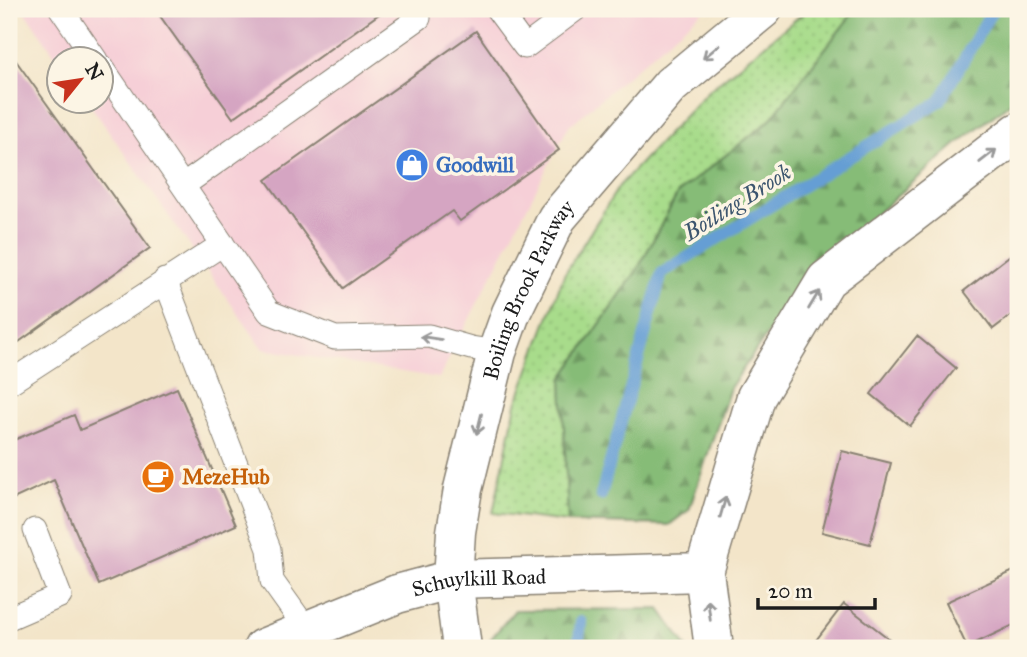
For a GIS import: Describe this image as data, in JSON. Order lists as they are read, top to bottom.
{
  "streets": {
    "street": ["Boiling Brook Parkway", "Schuylkill Road"]
  },
  "crossings": [
    ["Boiling Brook Parkway", "Schuylkill Road"]
  ],
  "water": ["Boiling Brook"],
  "places": {
    "shop": ["Goodwill"],
    "cafe": ["MezeHub"]
  },
  "scale_bar": "20 m",
  "north": "top right"
}
